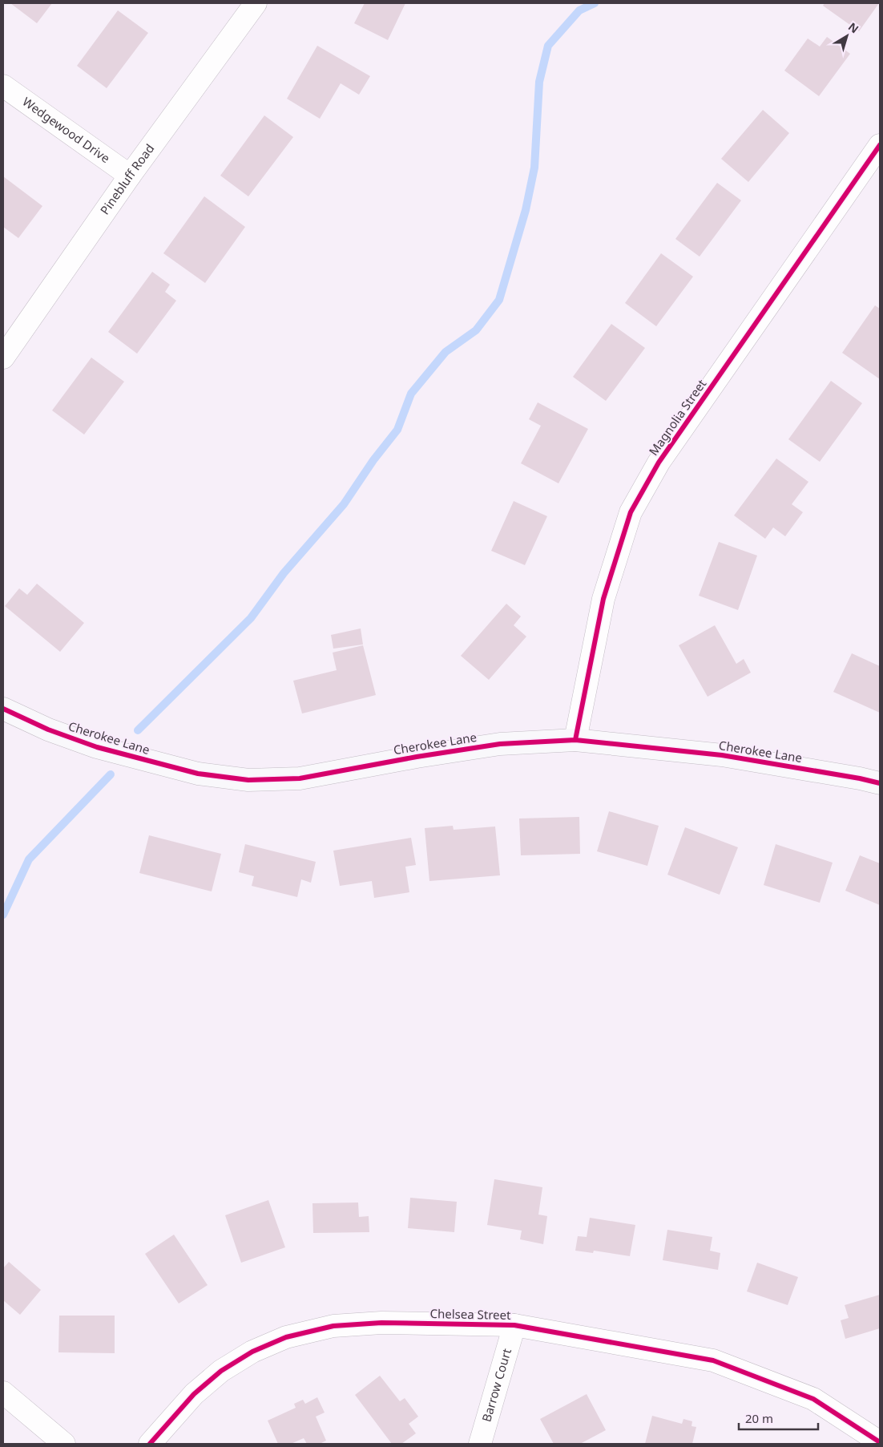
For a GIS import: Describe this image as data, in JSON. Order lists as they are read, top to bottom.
{
  "streets": {
    "street": [
      "Wedgewood Drive",
      "Pinebluff Road",
      "Magnolia Street",
      "Cherokee Lane",
      "Chelsea Street",
      "Barrow Court"
    ]
  },
  "crossings": [
    ["Wedgewood Drive", "Pinebluff Road"],
    ["Magnolia Street", "Cherokee Lane"],
    ["Chelsea Street", "Barrow Court"]
  ],
  "scale_bar": "20 m",
  "north": "top right"
}
